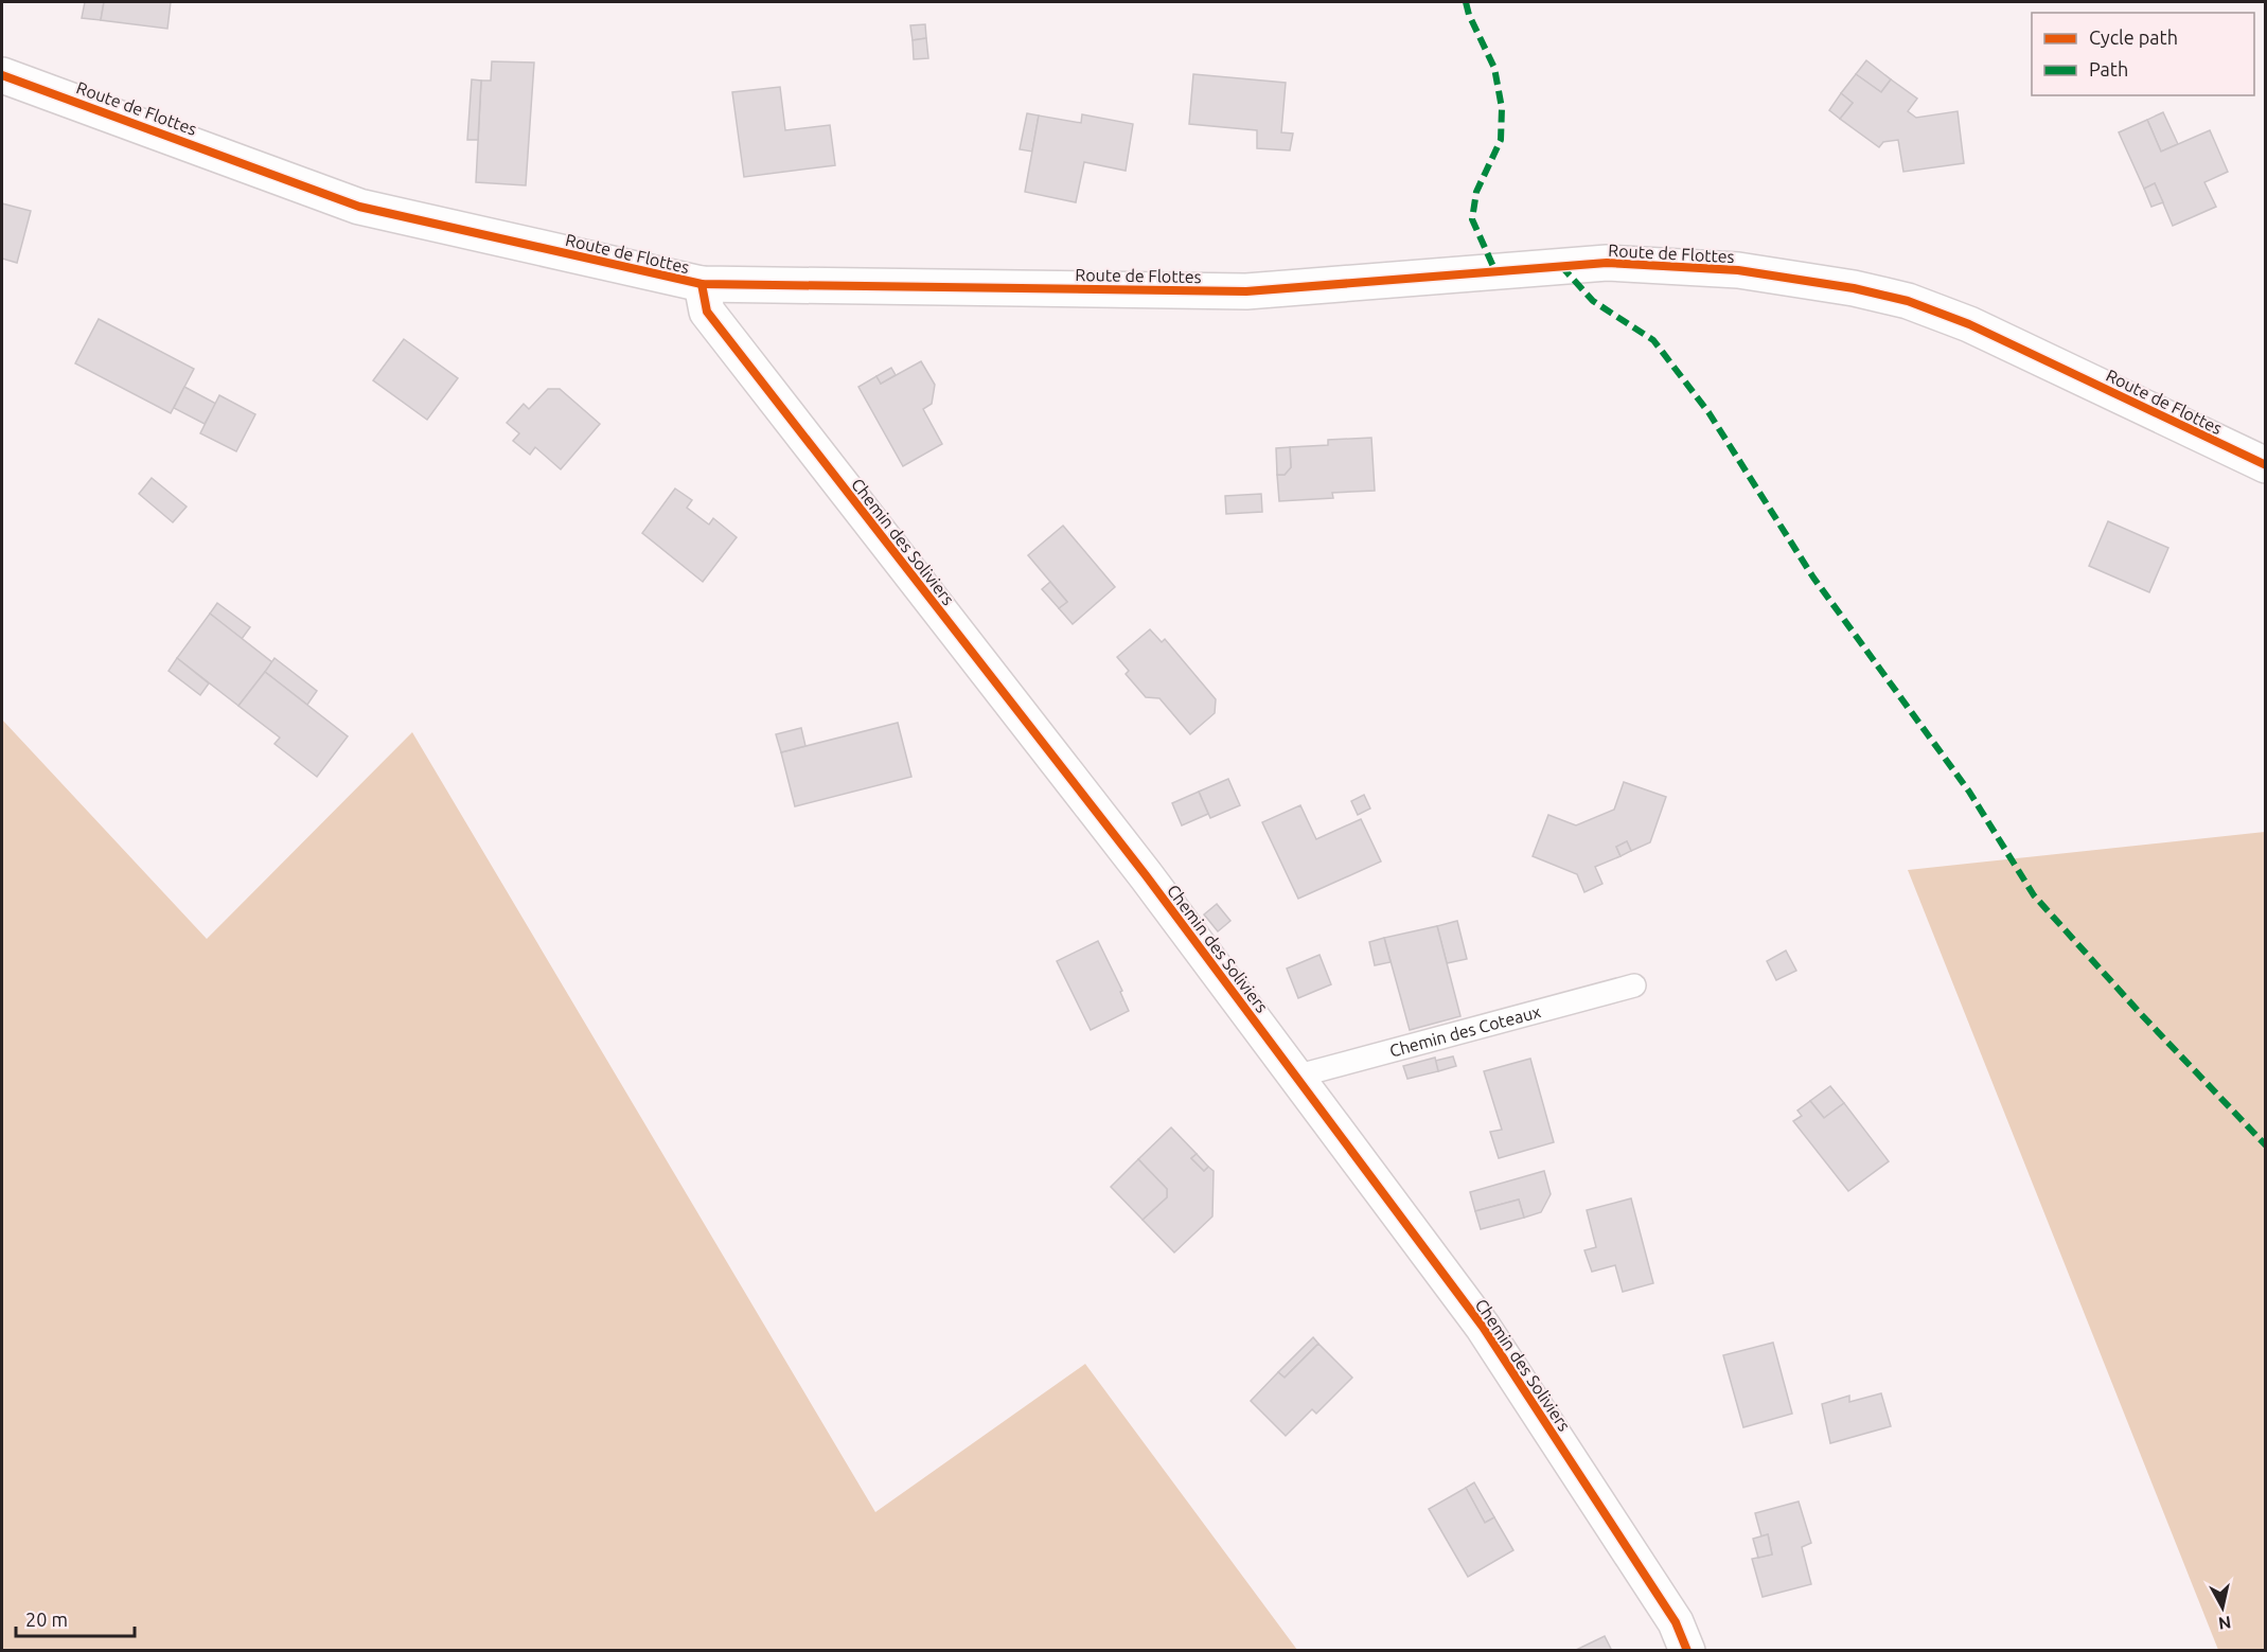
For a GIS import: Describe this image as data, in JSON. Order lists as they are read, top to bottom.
{
  "streets": {
    "street": ["Route de Flottes", "Chemin des Soliviers"],
    "lane": ["Chemin des Coteaux"]
  },
  "crossings": [
    ["Route de Flottes", "Chemin des Soliviers"],
    ["Chemin des Soliviers", "Chemin des Coteaux"]
  ],
  "legend": ["Cycle path", "Path"],
  "scale_bar": "20 m",
  "north": "bottom"
}
